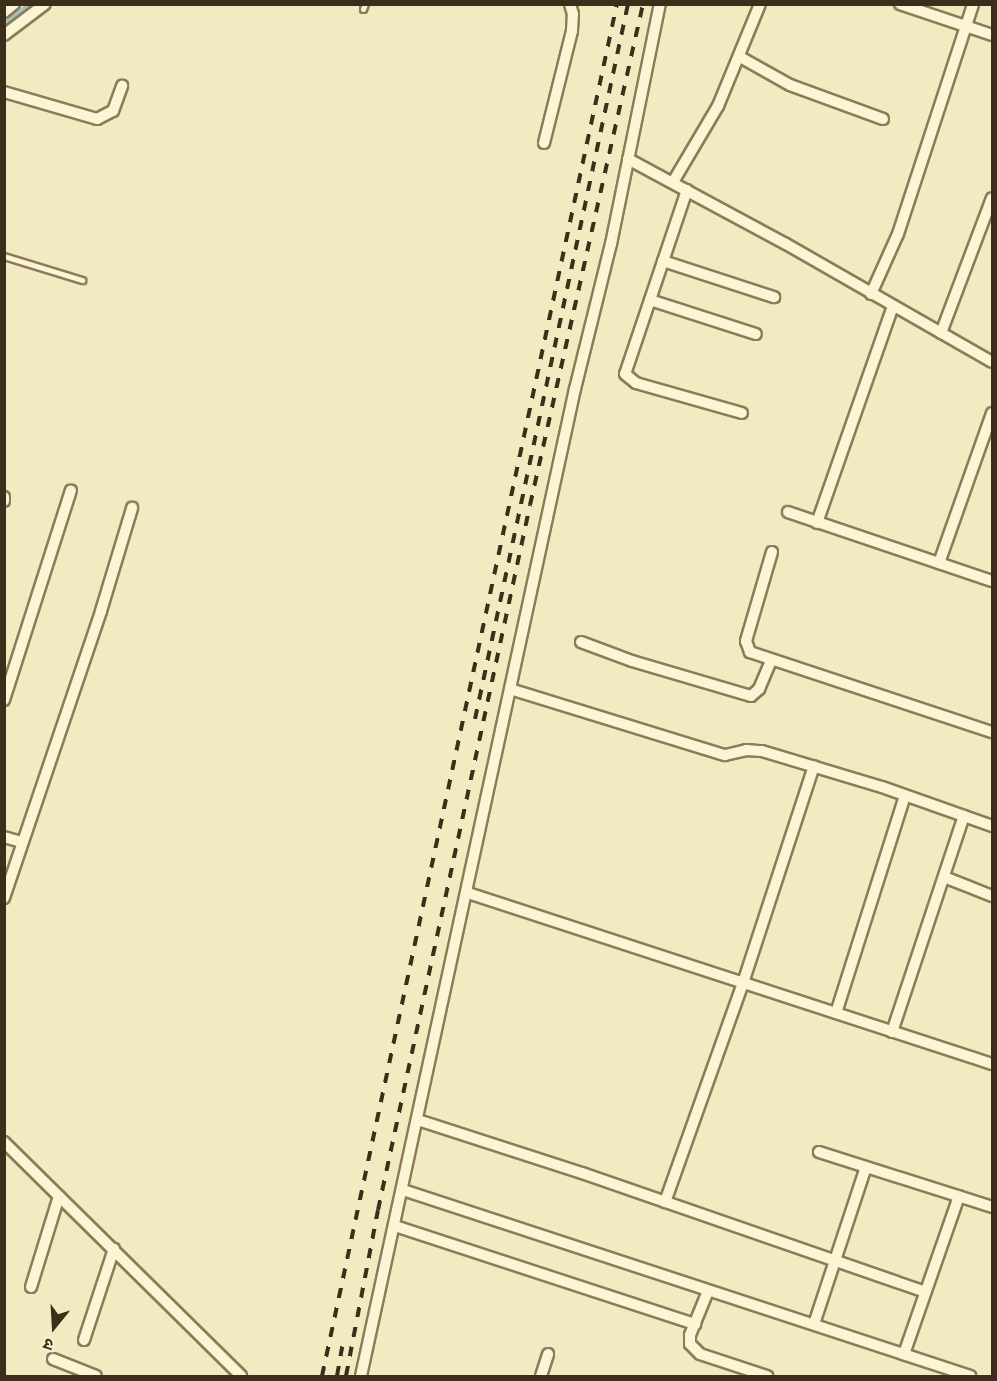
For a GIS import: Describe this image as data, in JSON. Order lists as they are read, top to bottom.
{
  "north": "bottom"
}
